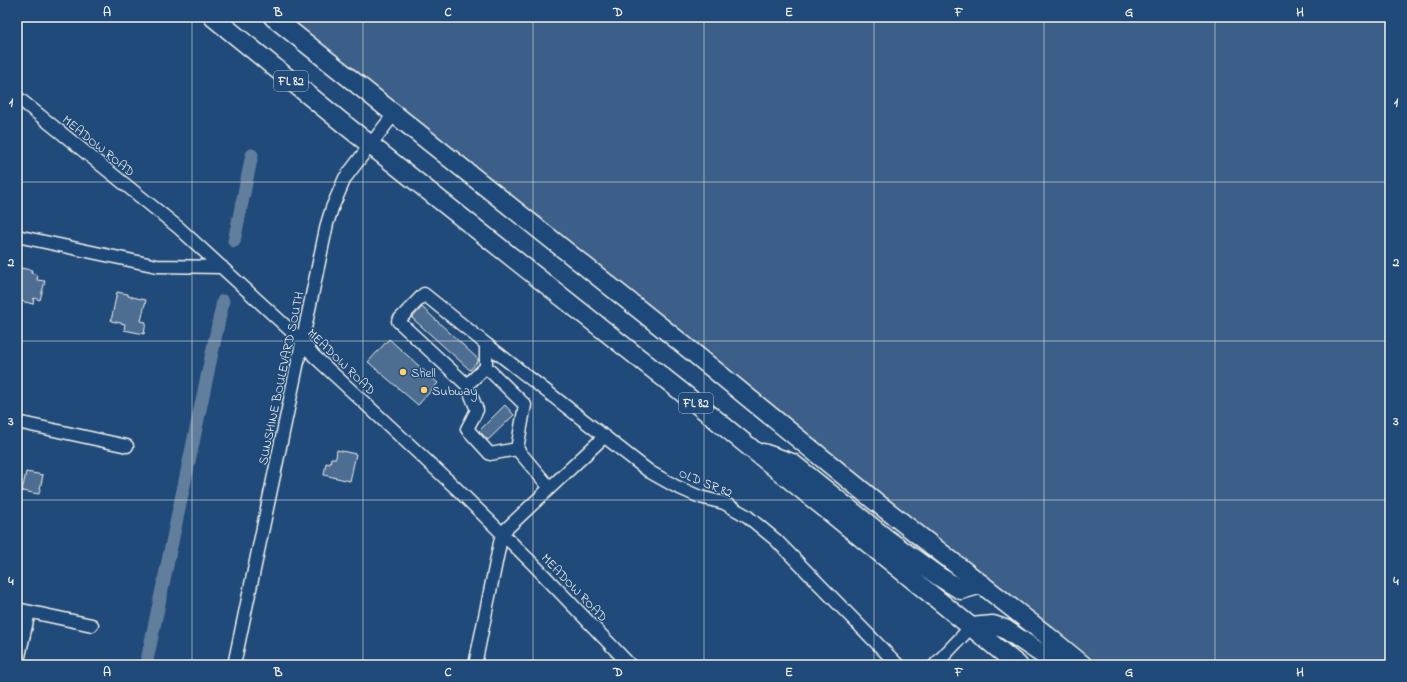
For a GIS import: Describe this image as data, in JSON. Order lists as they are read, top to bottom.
{
  "streets": {
    "highway": ["FL 82"],
    "street": ["MEADOW ROAD", "SUNSHINE BOULEVARD SOUTH", "OLD SR 82"]
  },
  "crossings": [
    ["FL 82", "SUNSHINE BOULEVARD SOUTH"],
    ["MEADOW ROAD", "SUNSHINE BOULEVARD SOUTH"]
  ],
  "places": ["Shell", "Subway"],
  "grid": {
    "columns": [
      "A",
      "B",
      "C",
      "D",
      "E",
      "F",
      "G",
      "H"
    ],
    "rows": [
      "1",
      "2",
      "3",
      "4"
    ]
  }
}
